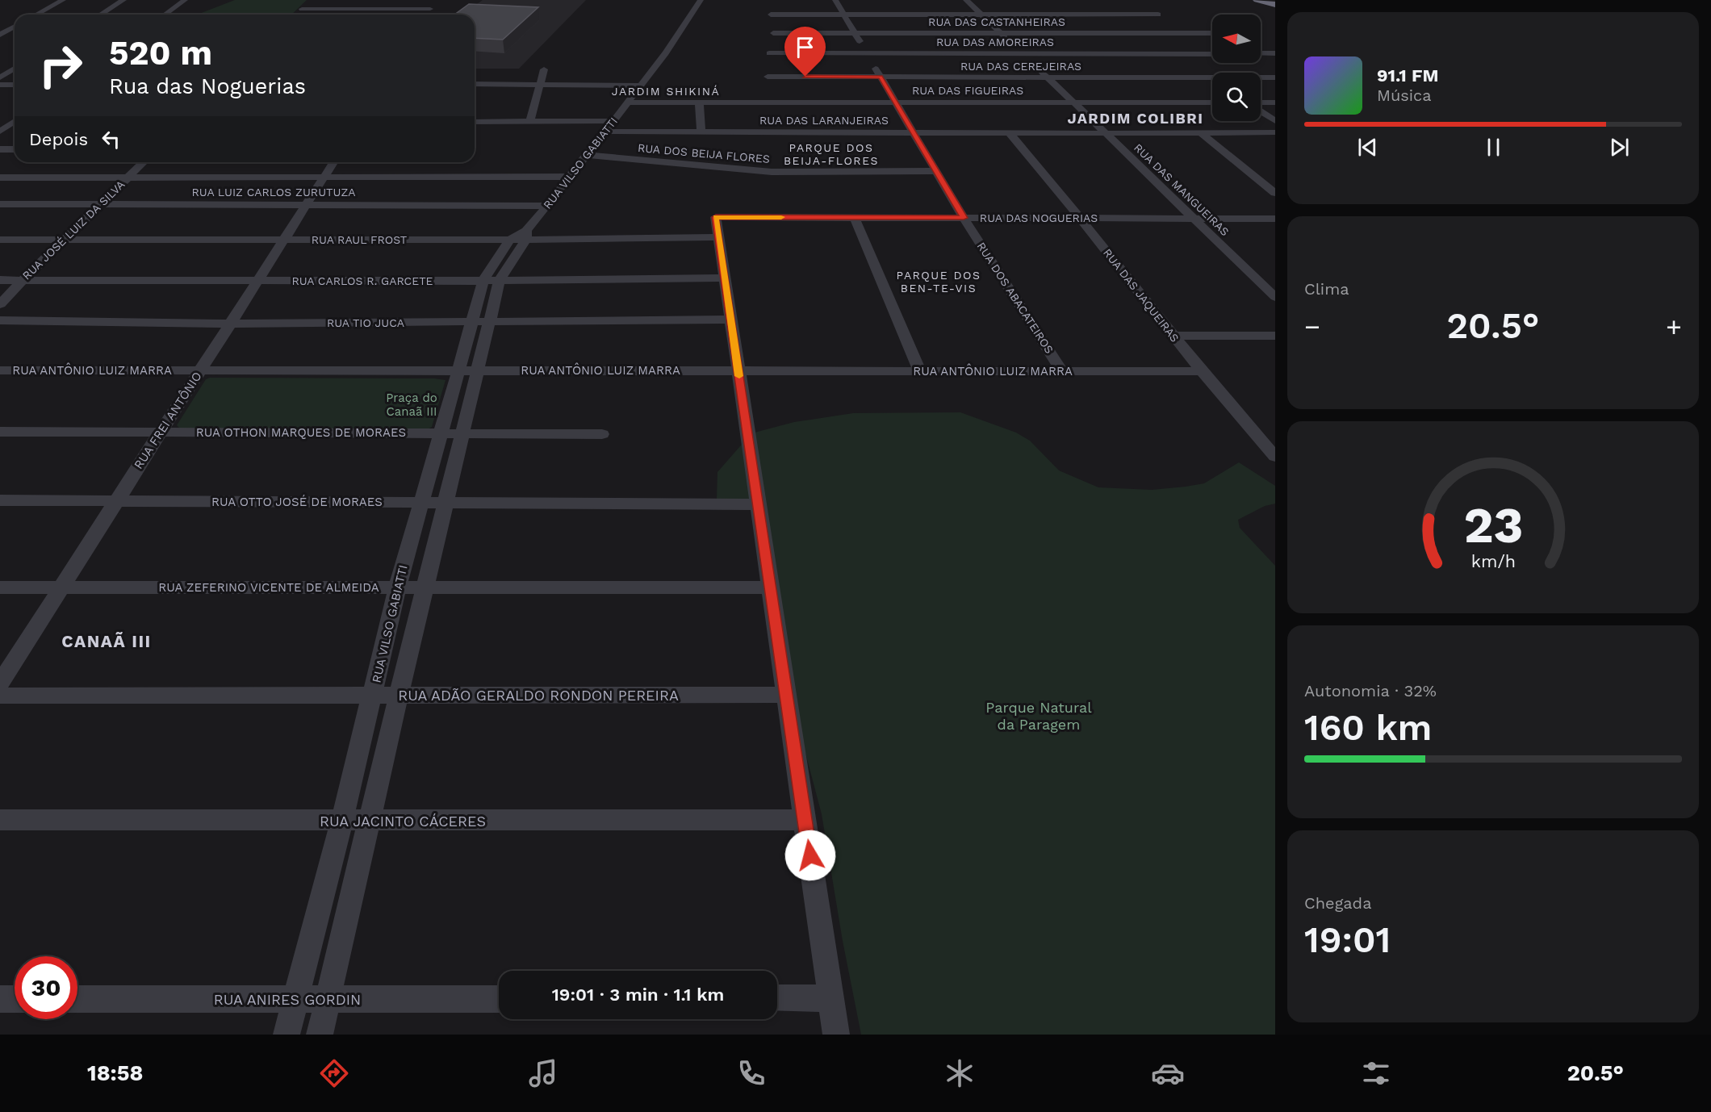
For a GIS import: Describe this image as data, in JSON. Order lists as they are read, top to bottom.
{
  "streets": {
    "street": [
      "RUA DAS CASTANHEIRAS",
      "RUA DAS AMOREIRAS",
      "RUA DAS CEREJEIRAS",
      "RUA DAS FIGUEIRAS",
      "RUA DAS LARANJEIRAS",
      "RUA DOS BEIJA FLORES",
      "RUA VILSO GABIATTI",
      "RUA DAS MANGUEIRAS",
      "RUA LUIZ CARLOS ZURUTUZA",
      "RUA DAS NOGUERIAS",
      "RUA JOSÉ LUIZ DA SILVA",
      "RUA RAUL FROST",
      "RUA CARLOS R. GARCETE",
      "RUA DAS JAQUEIRAS",
      "RUA DOS ABACATEIROS",
      "RUA TIO JUCA",
      "RUA ANTÔNIO LUIZ MARRA",
      "RUA FREI ANTÔNIO",
      "RUA OTHON MARQUES DE MORAES",
      "RUA OTTO JOSÉ DE MORAES",
      "RUA ZEFERINO VICENTE DE ALMEIDA",
      "RUA ADÃO GERALDO RONDON PEREIRA",
      "RUA JACINTO CÁCERES",
      "RUA ANIRES GORDIN"
    ]
  },
  "crossings": [
    ["RUA DAS CASTANHEIRAS", "RUA DAS MANGUEIRAS"],
    ["RUA DAS CASTANHEIRAS", "RUA DOS ABACATEIROS"],
    ["RUA DAS AMOREIRAS", "RUA DAS MANGUEIRAS"],
    ["RUA DAS AMOREIRAS", "RUA DOS ABACATEIROS"],
    ["RUA DAS CEREJEIRAS", "RUA DAS MANGUEIRAS"],
    ["RUA DAS CEREJEIRAS", "RUA DOS ABACATEIROS"],
    ["RUA DAS FIGUEIRAS", "RUA VILSO GABIATTI"],
    ["RUA DAS FIGUEIRAS", "RUA DAS MANGUEIRAS"],
    ["RUA DAS FIGUEIRAS", "RUA DOS ABACATEIROS"],
    ["RUA DAS LARANJEIRAS", "RUA VILSO GABIATTI"],
    ["RUA DAS LARANJEIRAS", "RUA DAS MANGUEIRAS"],
    ["RUA DAS LARANJEIRAS", "RUA DAS JAQUEIRAS"],
    ["RUA DAS LARANJEIRAS", "RUA DOS ABACATEIROS"],
    ["RUA DOS BEIJA FLORES", "RUA VILSO GABIATTI"],
    ["RUA DOS BEIJA FLORES", "RUA DOS ABACATEIROS"],
    ["RUA VILSO GABIATTI", "RUA LUIZ CARLOS ZURUTUZA"],
    ["RUA VILSO GABIATTI", "RUA RAUL FROST"],
    ["RUA VILSO GABIATTI", "RUA CARLOS R. GARCETE"],
    ["RUA VILSO GABIATTI", "RUA TIO JUCA"],
    ["RUA VILSO GABIATTI", "RUA ANTÔNIO LUIZ MARRA"],
    ["RUA VILSO GABIATTI", "RUA OTHON MARQUES DE MORAES"],
    ["RUA VILSO GABIATTI", "RUA OTTO JOSÉ DE MORAES"],
    ["RUA VILSO GABIATTI", "RUA ZEFERINO VICENTE DE ALMEIDA"],
    ["RUA VILSO GABIATTI", "RUA ADÃO GERALDO RONDON PEREIRA"],
    ["RUA VILSO GABIATTI", "RUA JACINTO CÁCERES"],
    ["RUA VILSO GABIATTI", "RUA ANIRES GORDIN"],
    ["RUA DAS MANGUEIRAS", "RUA DAS NOGUERIAS"],
    ["RUA LUIZ CARLOS ZURUTUZA", "RUA JOSÉ LUIZ DA SILVA"],
    ["RUA LUIZ CARLOS ZURUTUZA", "RUA FREI ANTÔNIO"],
    ["RUA DAS NOGUERIAS", "RUA RAUL FROST"],
    ["RUA DAS NOGUERIAS", "RUA DAS JAQUEIRAS"],
    ["RUA DAS NOGUERIAS", "RUA DOS ABACATEIROS"],
    ["RUA JOSÉ LUIZ DA SILVA", "RUA RAUL FROST"],
    ["RUA JOSÉ LUIZ DA SILVA", "RUA CARLOS R. GARCETE"],
    ["RUA RAUL FROST", "RUA FREI ANTÔNIO"],
    ["RUA CARLOS R. GARCETE", "RUA FREI ANTÔNIO"],
    ["RUA DAS JAQUEIRAS", "RUA ANTÔNIO LUIZ MARRA"],
    ["RUA DOS ABACATEIROS", "RUA ANTÔNIO LUIZ MARRA"],
    ["RUA TIO JUCA", "RUA FREI ANTÔNIO"],
    ["RUA ANTÔNIO LUIZ MARRA", "RUA FREI ANTÔNIO"],
    ["RUA FREI ANTÔNIO", "RUA OTHON MARQUES DE MORAES"],
    ["RUA FREI ANTÔNIO", "RUA OTTO JOSÉ DE MORAES"],
    ["RUA FREI ANTÔNIO", "RUA ZEFERINO VICENTE DE ALMEIDA"]
  ],
  "districts": [
    "JARDIM SHIKINÁ",
    "JARDIM COLIBRI",
    "PARQUE DOS BEIJA-FLORES",
    "PARQUE DOS BEN-TE-VIS",
    "CANAÃ III"
  ],
  "parks": ["Praça do Canaã III", "Parque Natural da Paragem"],
  "north": "left",
  "page": {
    "turn": ["520 m", "Rua das Noguerias"],
    "song": ["91.1 FM", "Música"],
    "then": "Depois",
    "tile": [
      "Clima",
      ["Autonomia · 32%", "160 km"],
      ["Chegada", "19:01"]
    ],
    "heat": ["−", "20.5°", "+"],
    "limit": "30",
    "trip": "19:01 · 3 min · 1.1 km",
    "tabs": ["18:58", "20.5°"],
    "gauge": ["23", "km/h"]
  }
}
